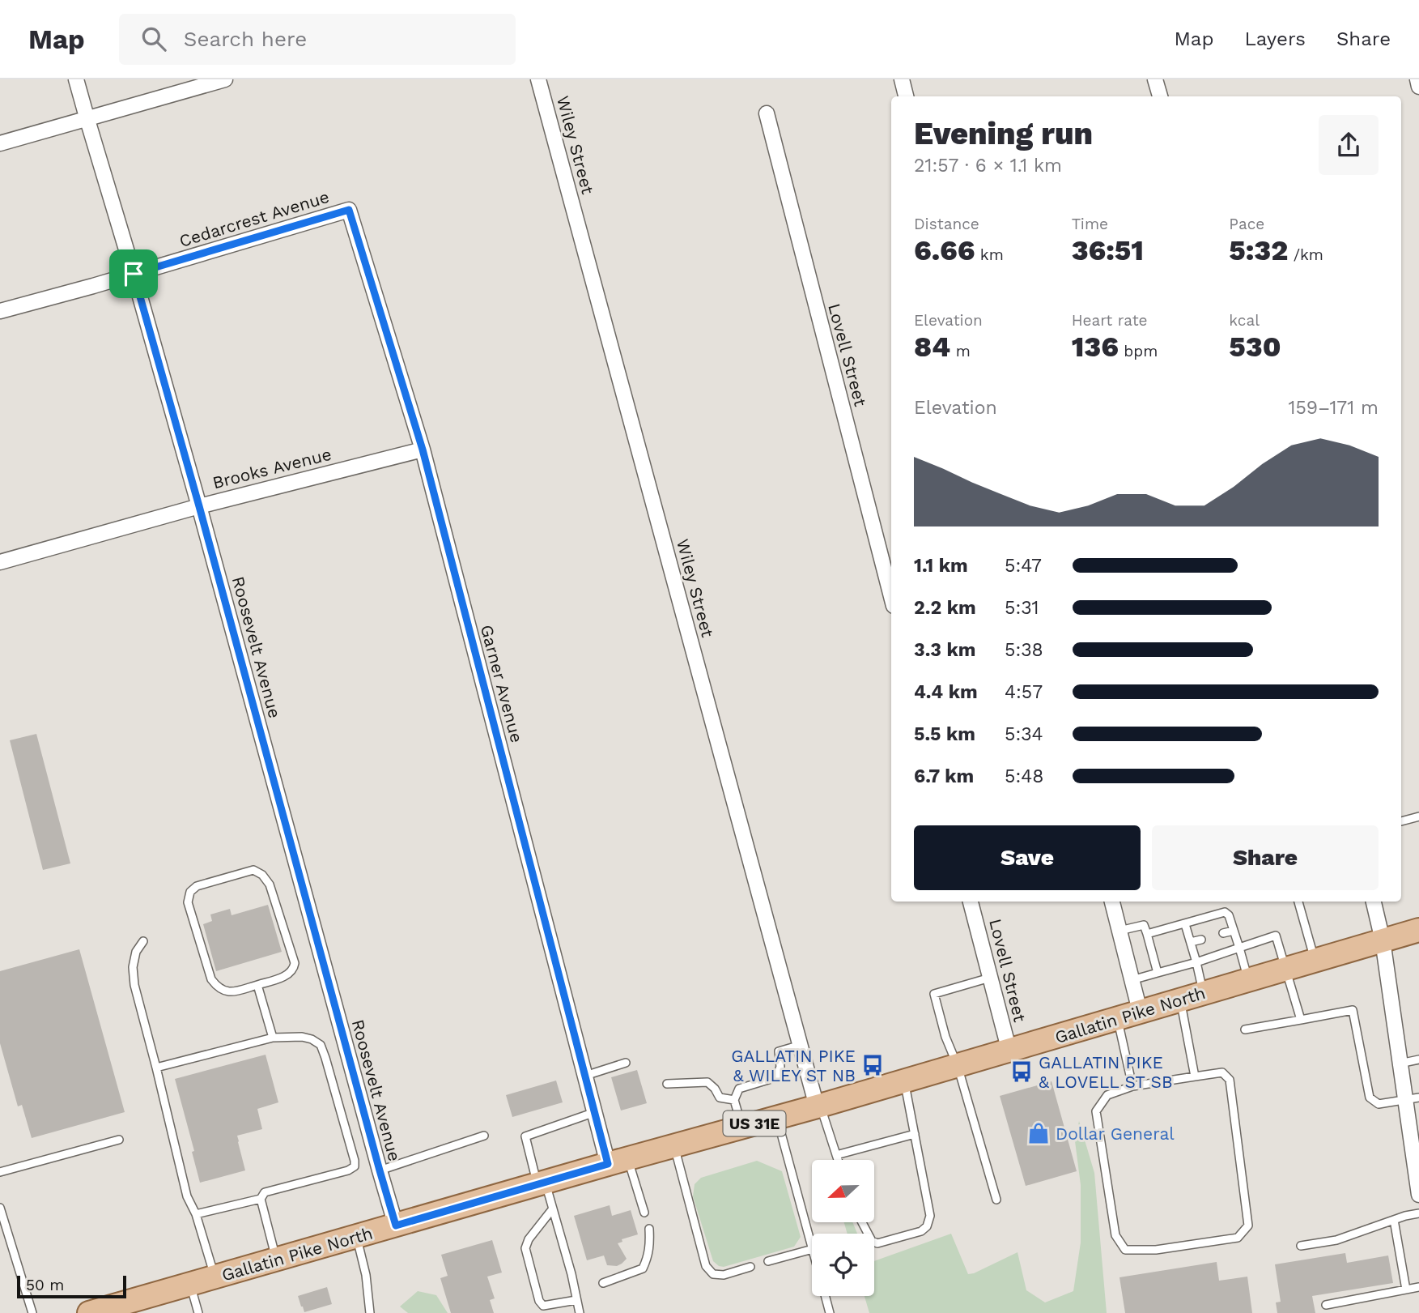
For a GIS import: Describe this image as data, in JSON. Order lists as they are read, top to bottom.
{
  "streets": {
    "main road": ["Gallatin Pike North", "US 31E"],
    "street": [
      "Wiley Street",
      "Cedarcrest Avenue",
      "Lovell Street",
      "Brooks Avenue",
      "Roosevelt Avenue",
      "Garner Avenue"
    ]
  },
  "crossings": [
    ["Wiley Street", "Gallatin Pike North"],
    ["Cedarcrest Avenue", "Roosevelt Avenue"],
    ["Cedarcrest Avenue", "Garner Avenue"],
    ["Lovell Street", "Gallatin Pike North"],
    ["Brooks Avenue", "Roosevelt Avenue"],
    ["Brooks Avenue", "Garner Avenue"],
    ["Roosevelt Avenue", "Gallatin Pike North"],
    ["Garner Avenue", "Gallatin Pike North"]
  ],
  "places": {
    "bus stop": ["GALLATIN PIKE & WILEY ST NB", "GALLATIN PIKE & LOVELL ST SB"],
    "shop": ["Dollar General"]
  },
  "scale_bar": "50 m",
  "north": "left",
  "page": {
    "header": "Map",
    "search": "Search here",
    "nav": ["Map", "Layers", "Share"],
    "heading": ["Evening run", "21:57 · 6 × 1.1 km"],
    "stats": [
      ["Distance", "6.66 km"],
      ["Time", "36:51"],
      ["Pace", "5:32 /km"],
      ["Elevation", "84 m"],
      ["Heart rate", "136 bpm"],
      ["kcal", "530"]
    ],
    "chart": ["Elevation", "159–171 m"],
    "list": [
      {
        "name": "1.1 km",
        "note": "5:47"
      },
      {
        "name": "2.2 km",
        "note": "5:31"
      },
      {
        "name": "3.3 km",
        "note": "5:38"
      },
      {
        "name": "4.4 km",
        "note": "4:57"
      },
      {
        "name": "5.5 km",
        "note": "5:34"
      },
      {
        "name": "6.7 km",
        "note": "5:48"
      }
    ],
    "buttons": ["Save", "Share"],
    "scale": "50 m"
  }
}
